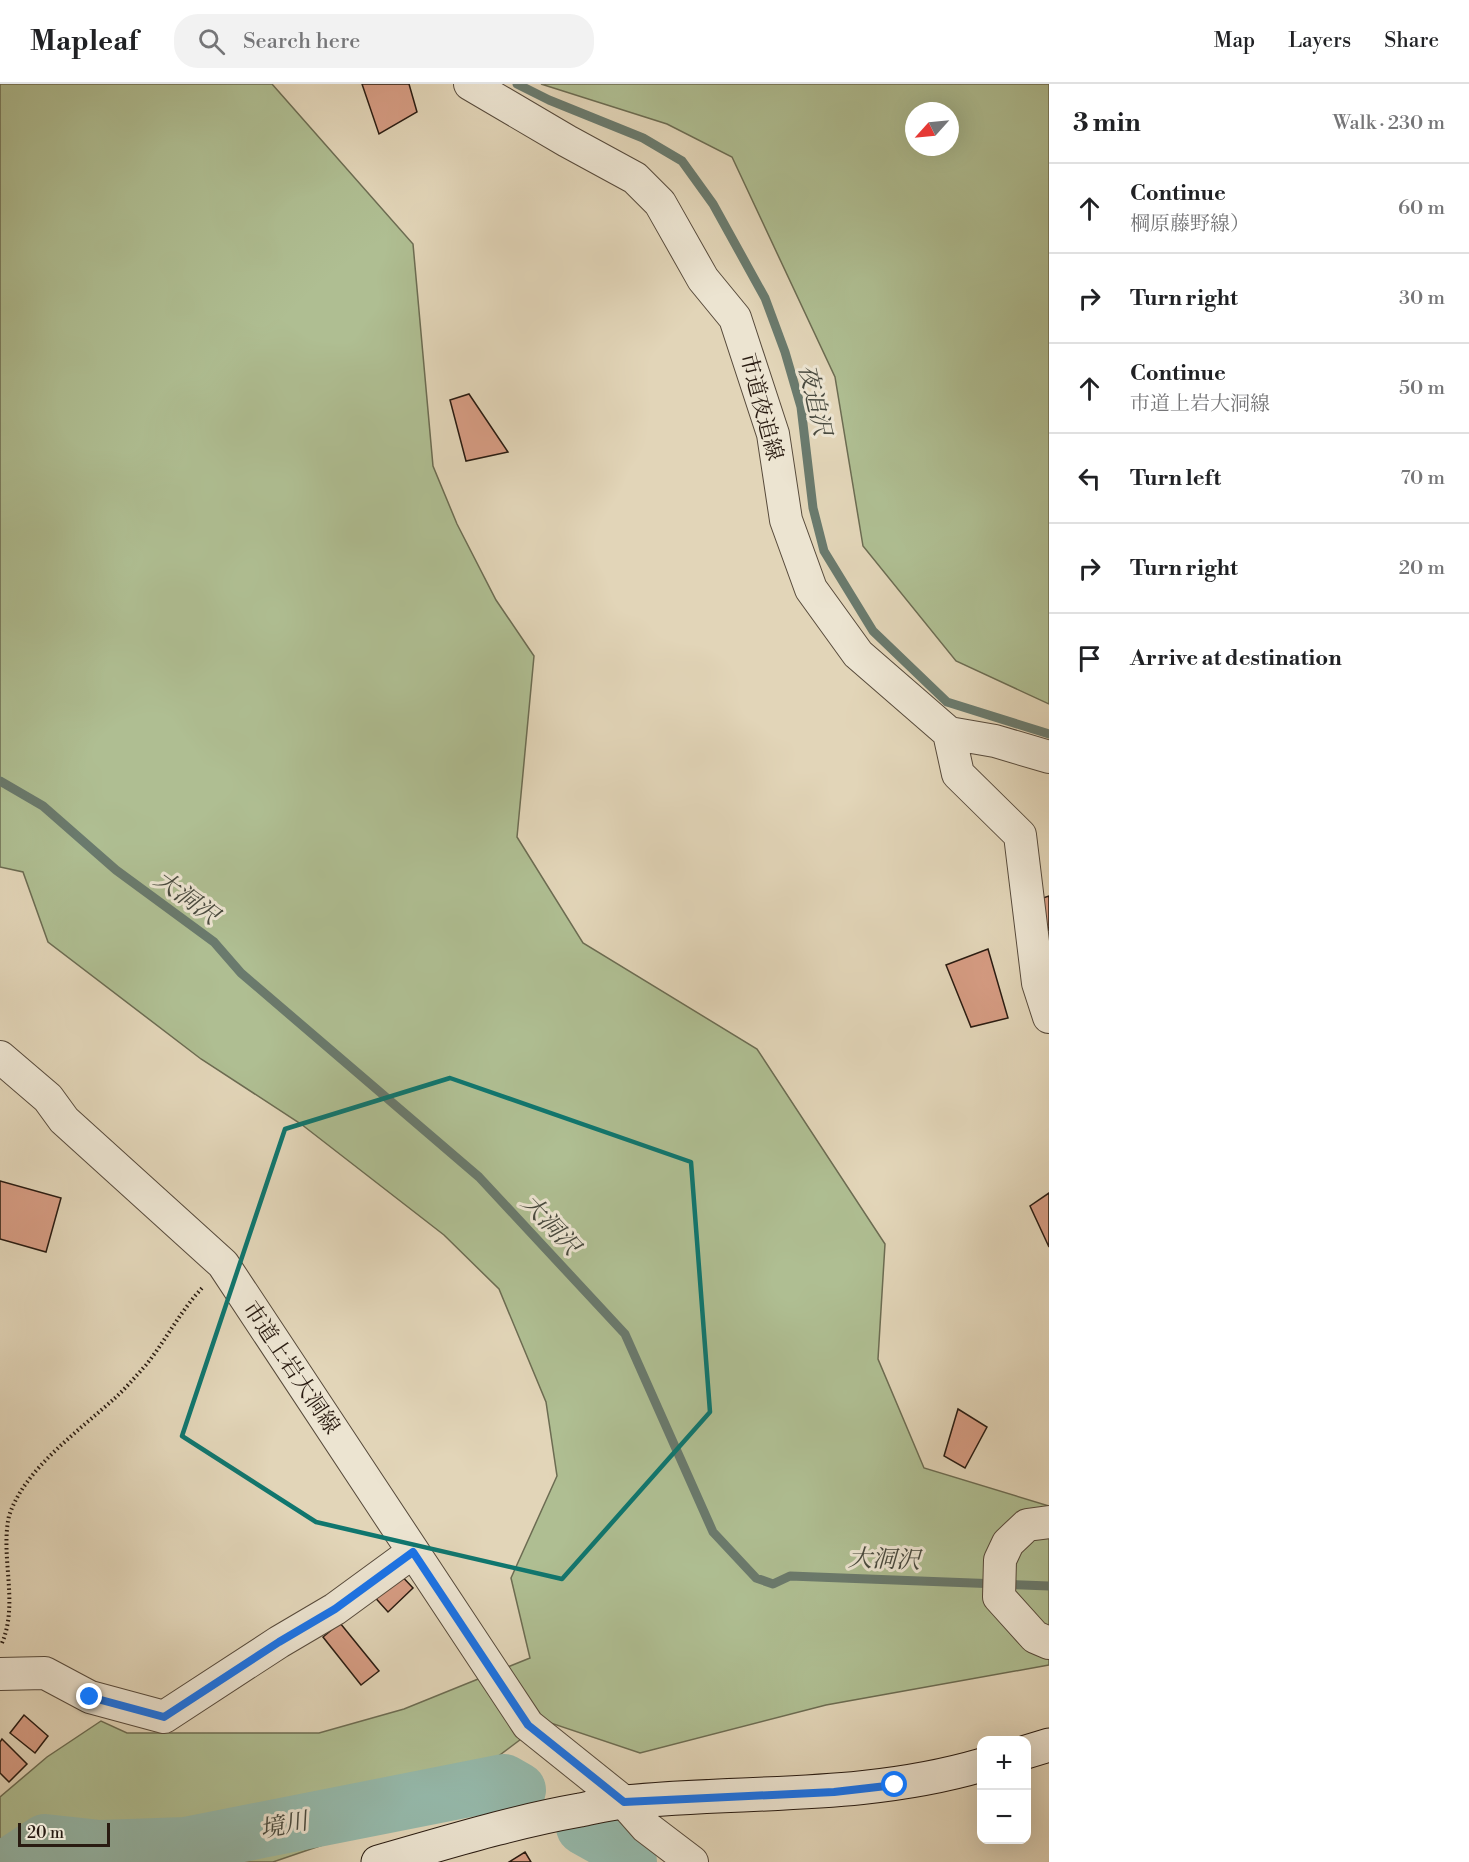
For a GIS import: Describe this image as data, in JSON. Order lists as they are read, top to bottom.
{
  "streets": {
    "street": ["市道夜追線", "市道上岩大洞線"]
  },
  "water": ["夜追沢", "大洞沢", "境川"],
  "scale_bar": "20 m",
  "north": "bottom left",
  "page": {
    "header": "Mapleaf",
    "search": "Search here",
    "nav": ["Map", "Layers", "Share"],
    "heading": ["3 min", "Walk · 230 m"],
    "list": [
      ["Continue", "棡原藤野線）", "60 m"],
      ["Turn right", "30 m"],
      ["Continue", "市道上岩大洞線", "50 m"],
      ["Turn left", "70 m"],
      ["Turn right", "20 m"],
      "Arrive at destination"
    ],
    "map_buttons": ["+", "−"],
    "scale": "20 m"
  }
}
